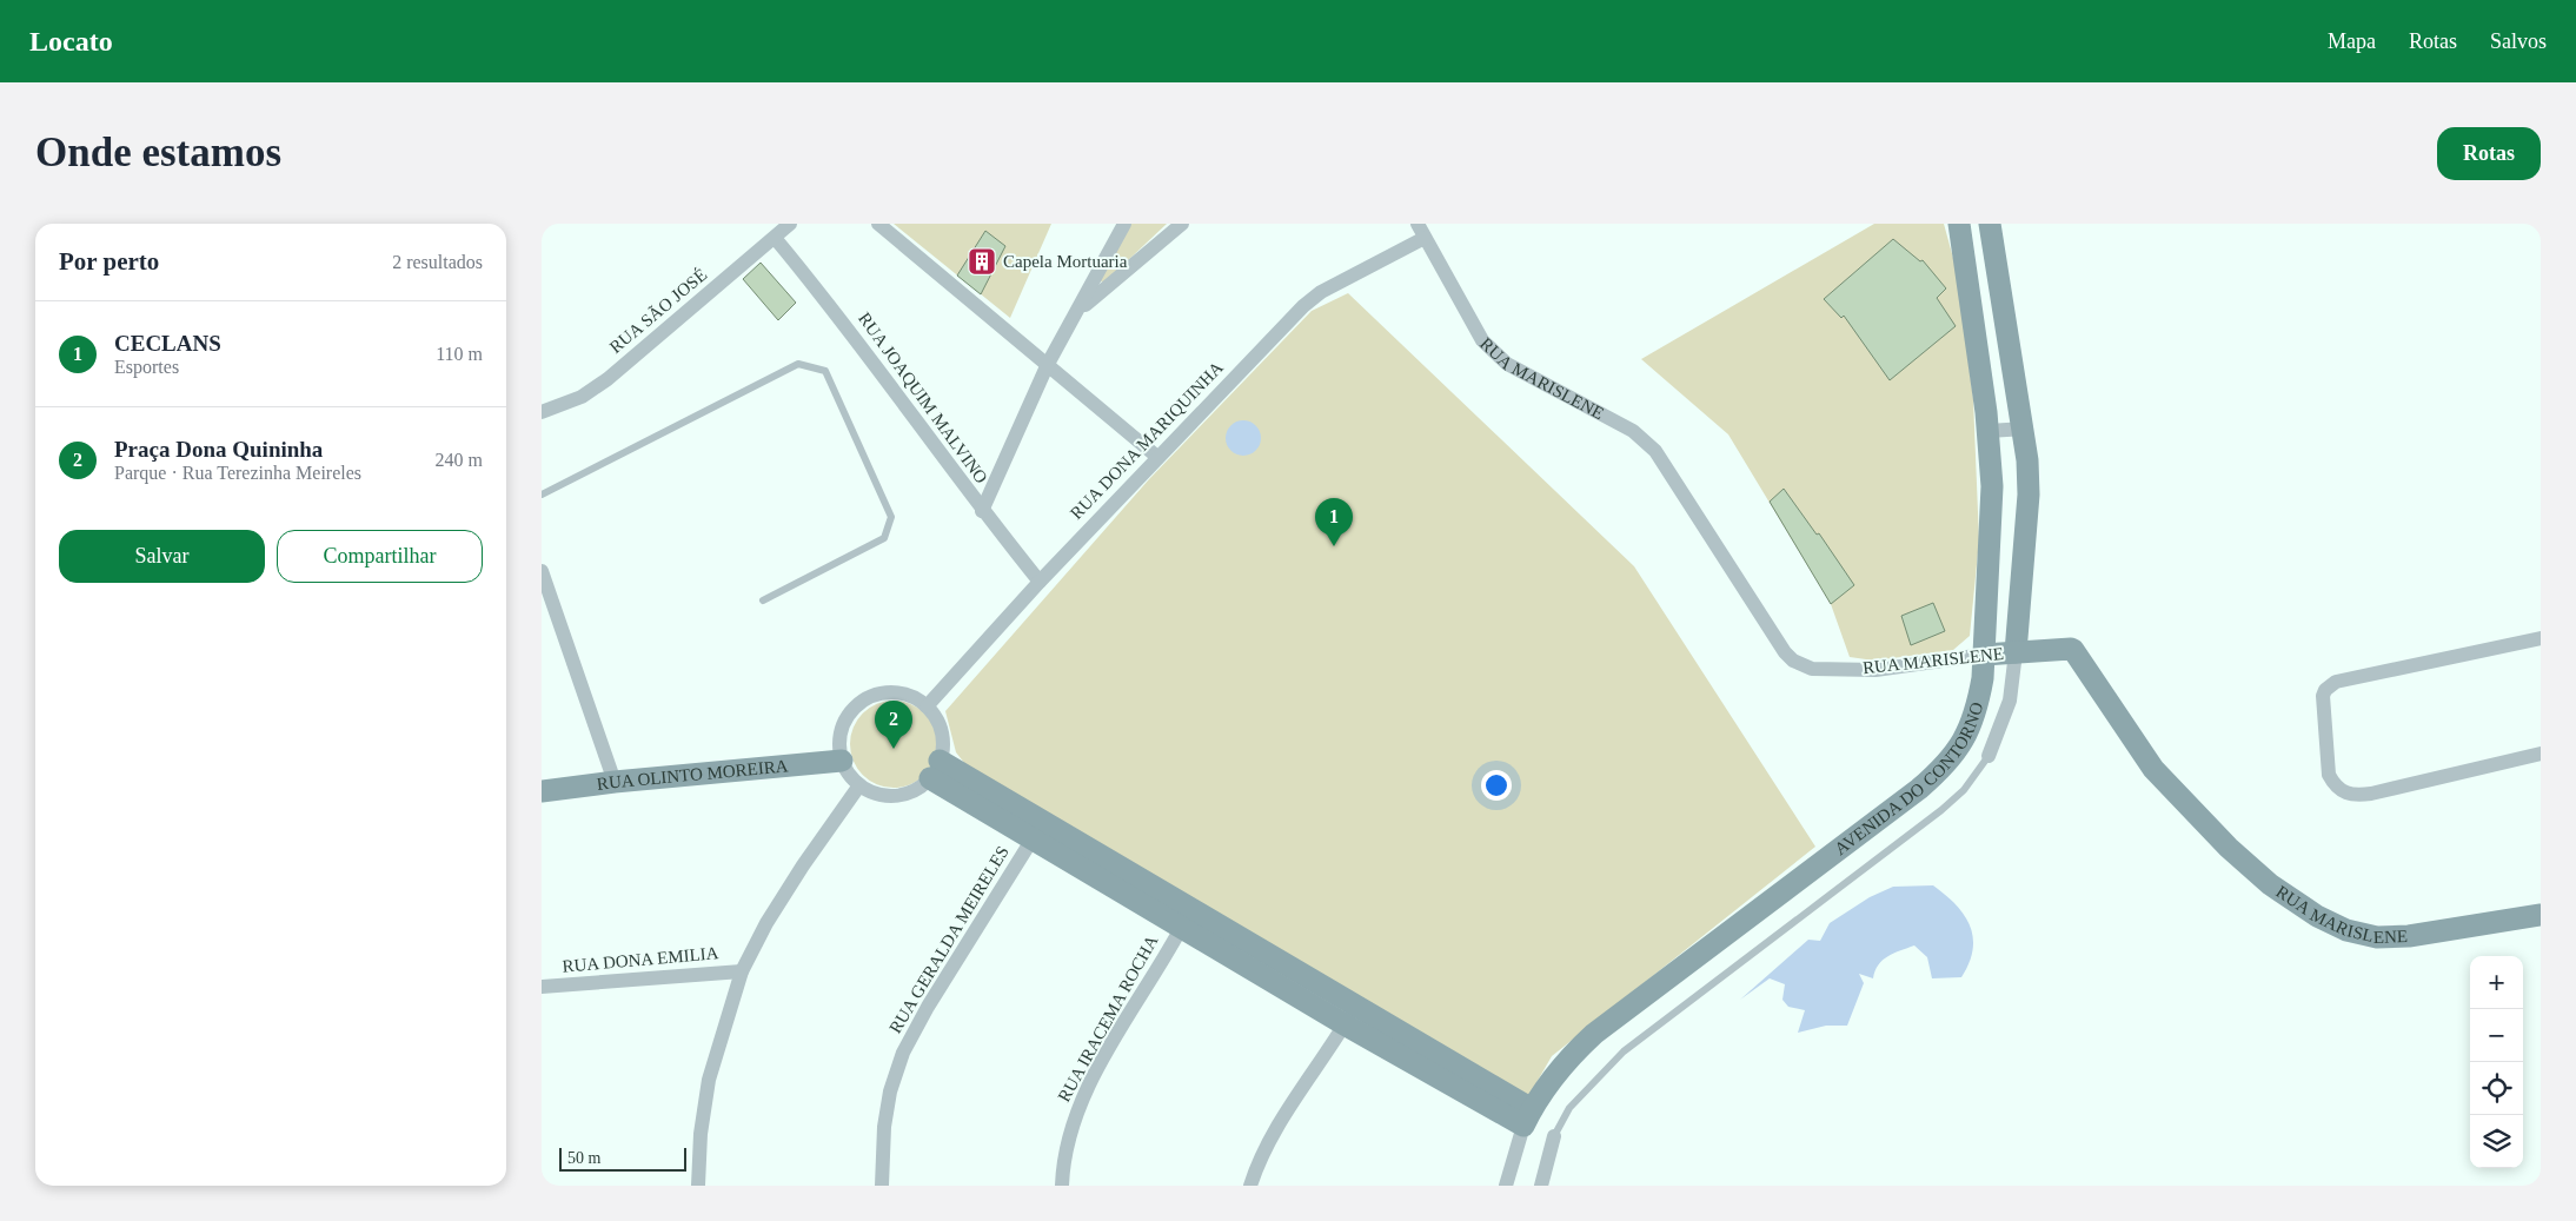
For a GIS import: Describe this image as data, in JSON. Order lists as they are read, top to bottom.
{
  "streets": {
    "street": [
      "RUA SÃO JOSÉ",
      "RUA MARISLENE",
      "RUA JOAQUIM MALVINO",
      "RUA DONA MARIQUINHA",
      "RUA OLINTO MOREIRA",
      "AVENIDA DO CONTORNO",
      "RUA GERALDA MEIRELES",
      "RUA DONA EMILIA",
      "RUA IRACEMA ROCHA"
    ]
  },
  "crossings": [
    ["RUA SÃO JOSÉ", "RUA JOAQUIM MALVINO"],
    ["RUA MARISLENE", "RUA DONA MARIQUINHA"],
    ["RUA MARISLENE", "AVENIDA DO CONTORNO"],
    ["RUA JOAQUIM MALVINO", "RUA DONA MARIQUINHA"],
    ["RUA DONA MARIQUINHA", "RUA OLINTO MOREIRA"]
  ],
  "places": {
    "building": ["Capela Mortuaria"]
  },
  "scale_bar": "50 m",
  "page": {
    "header": "Locato",
    "nav": ["Mapa", "Rotas", "Salvos"],
    "buttons": [
      "Rotas",
      ["Salvar", "Compartilhar"]
    ],
    "title": "Onde estamos",
    "heading": ["Por perto", "2 resultados"],
    "list": [
      {
        "mark": "1",
        "name": "CECLANS",
        "note": "Esportes",
        "value": "110 m"
      },
      {
        "mark": "2",
        "name": "Praça Dona Quininha",
        "note": "Parque · Rua Terezinha Meireles",
        "value": "240 m"
      }
    ],
    "pins": ["1", "2"],
    "map_buttons": ["+", "−"],
    "scale": "50 m"
  }
}
